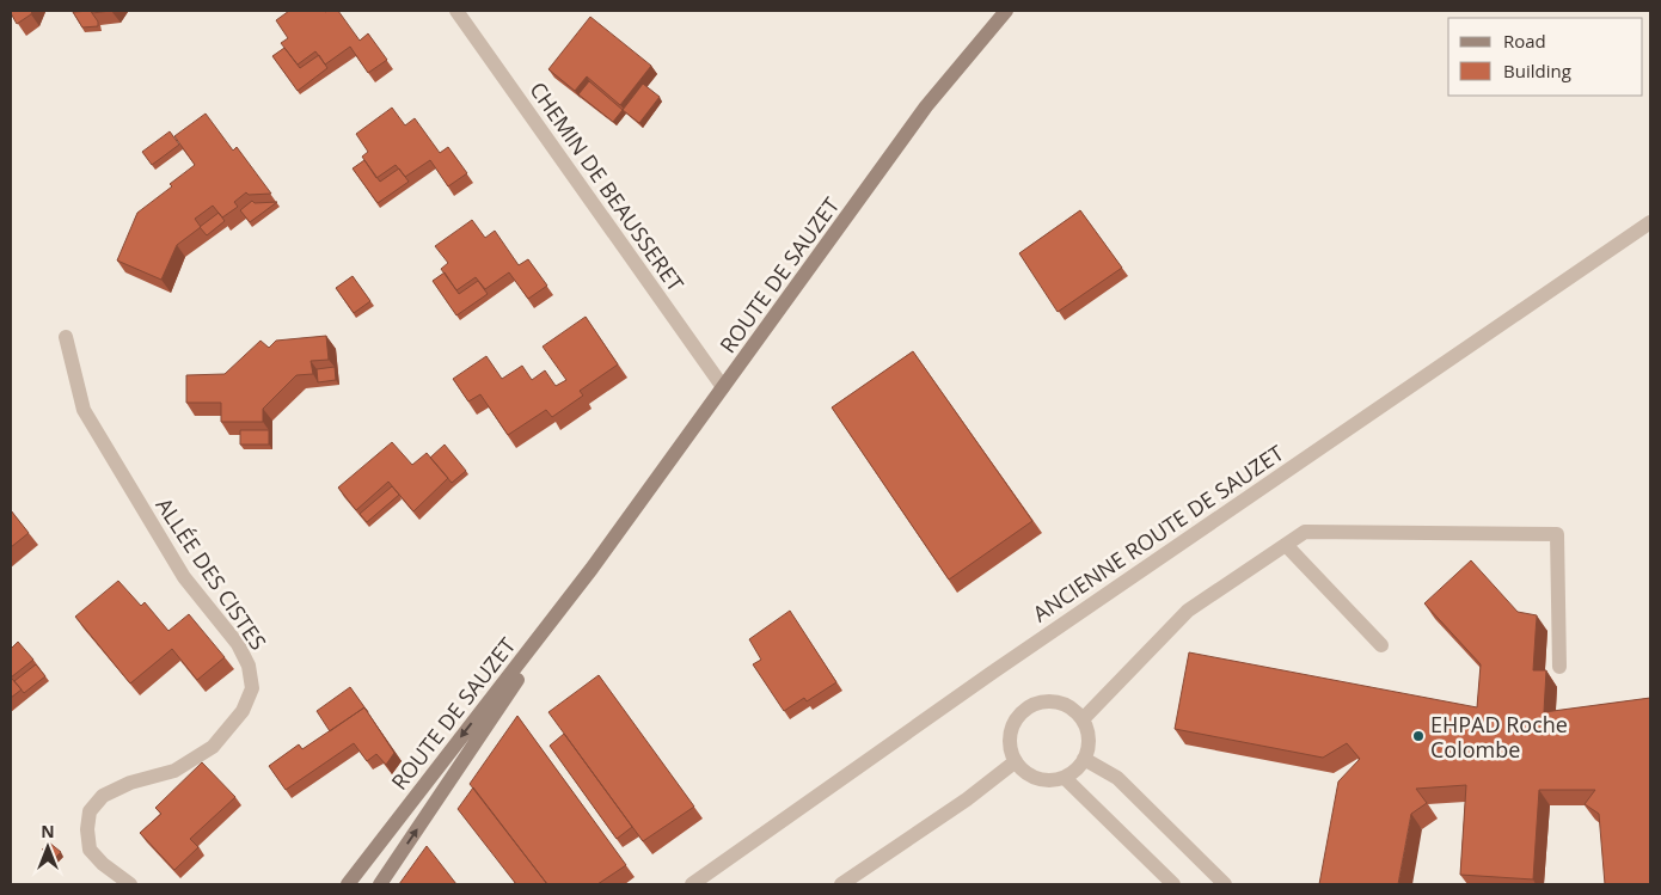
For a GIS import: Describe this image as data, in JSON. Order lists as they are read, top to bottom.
{
  "streets": {
    "main road": ["ROUTE DE SAUZET"],
    "street": ["CHEMIN DE BEAUSSERET", "ANCIENNE ROUTE DE SAUZET", "ALLÉE DES CISTES"]
  },
  "crossings": [
    ["CHEMIN DE BEAUSSERET", "ROUTE DE SAUZET"]
  ],
  "places": ["EHPAD Roche Colombe"],
  "legend": ["Road", "Building"],
  "north": "top"
}
